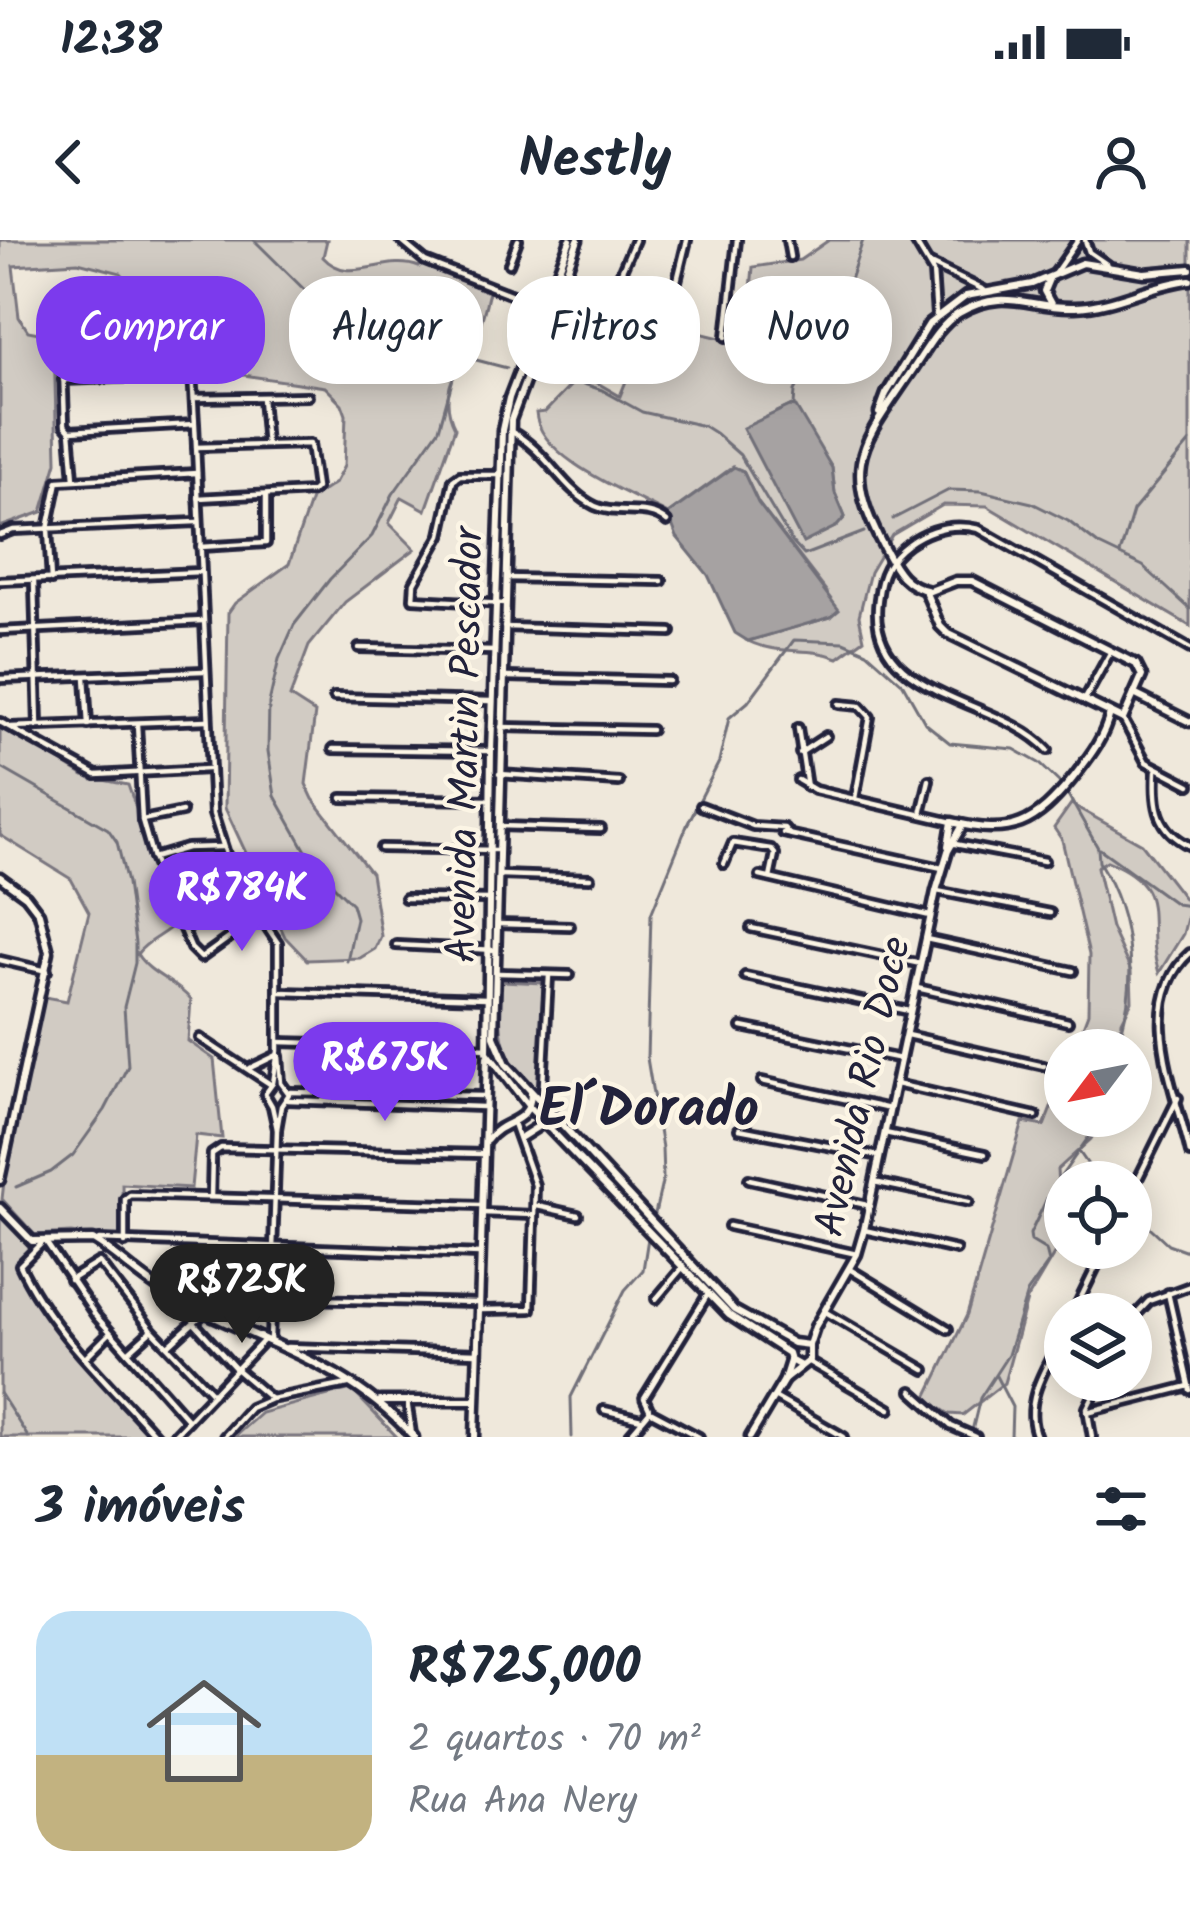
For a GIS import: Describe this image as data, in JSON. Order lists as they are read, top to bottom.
{
  "streets": {
    "street": ["Avenida Martin Pescador", "Avenida Rio Doce"]
  },
  "crossings": [
    ["Avenida Martin Pescador", "Avenida Rio Doce"]
  ],
  "districts": ["El´Dorado"],
  "north": "bottom left",
  "page": {
    "status": "12:38",
    "header": "Nestly",
    "chip": [
      "Comprar",
      "Alugar",
      "Filtros",
      "Novo"
    ],
    "price": ["R$784K", "R$675K", "R$725K"],
    "heading": "3 imóveis",
    "list": [
      {
        "name": "R$725,000",
        "note": "2 quartos · 70 m² · Rua Ana Nery"
      }
    ]
  }
}
